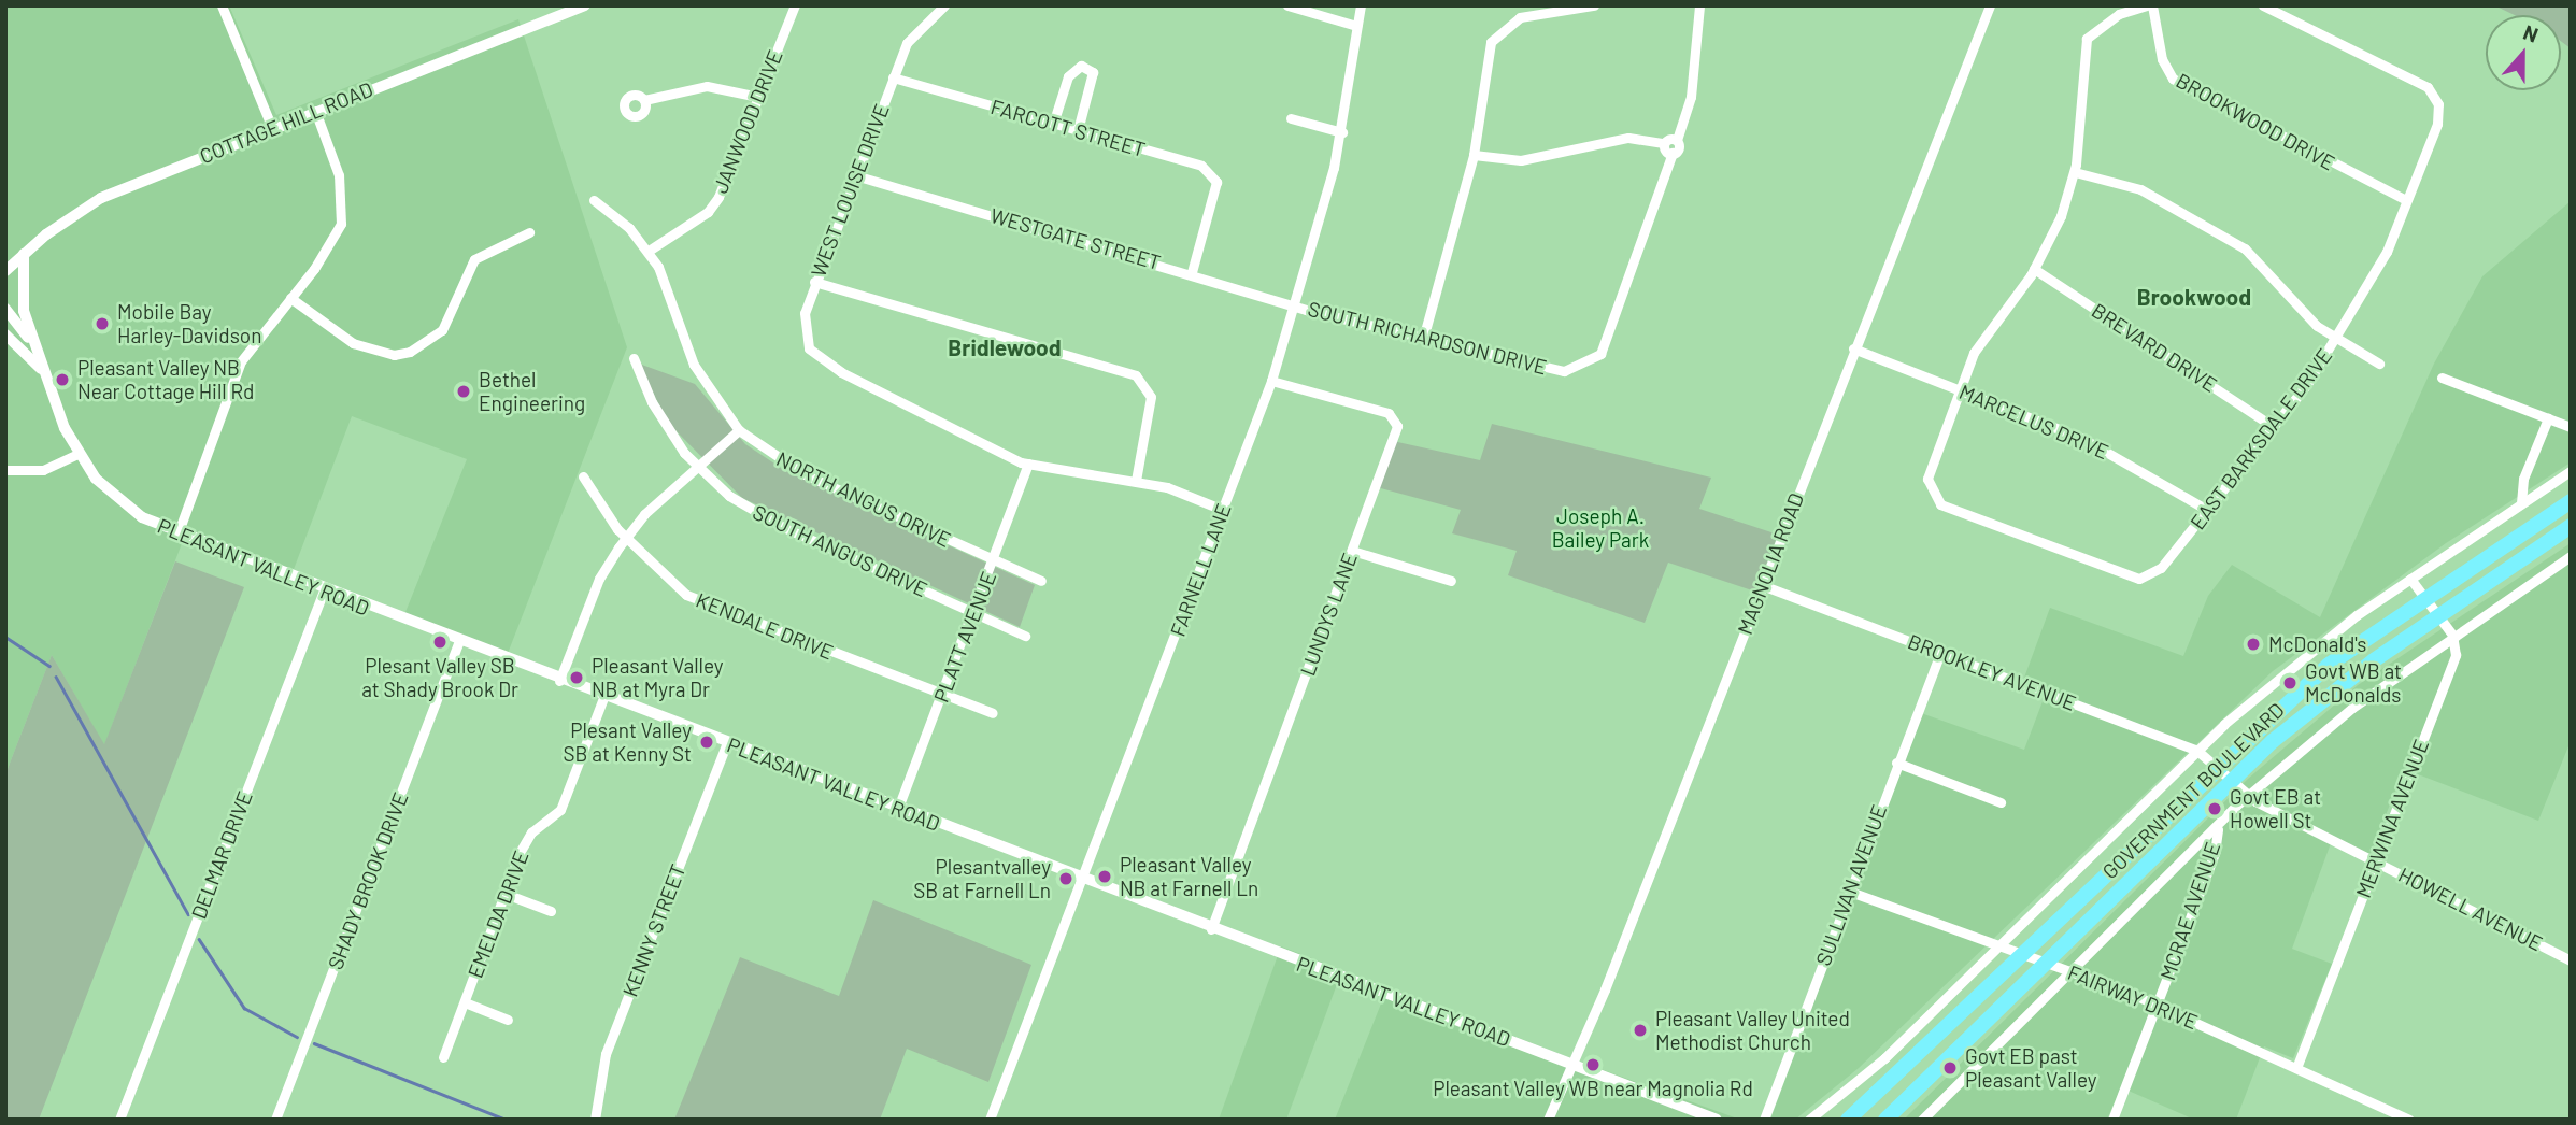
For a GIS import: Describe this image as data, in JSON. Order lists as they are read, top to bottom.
{
  "streets": {
    "main road": ["GOVERNMENT BOULEVARD"],
    "street": [
      "JANWOOD DRIVE",
      "BROOKWOOD DRIVE",
      "COTTAGE HILL ROAD",
      "FARCOTT STREET",
      "WEST LOUISE DRIVE",
      "WESTGATE STREET",
      "SOUTH RICHARDSON DRIVE",
      "BREVARD DRIVE",
      "MARCELUS DRIVE",
      "EAST BARKSDALE DRIVE",
      "NORTH ANGUS DRIVE",
      "SOUTH ANGUS DRIVE",
      "MAGNOLIA ROAD",
      "PLEASANT VALLEY ROAD",
      "FARNELL LANE",
      "LUNDYS LANE",
      "KENDALE DRIVE",
      "PLATT AVENUE",
      "BROOKLEY AVENUE",
      "MERWINA AVENUE",
      "DELMAR DRIVE",
      "SHADY BROOK DRIVE",
      "SULLIVAN AVENUE",
      "HOWELL AVENUE",
      "MCRAE AVENUE",
      "EMELDA DRIVE",
      "KENNY STREET",
      "FAIRWAY DRIVE"
    ]
  },
  "crossings": [
    ["JANWOOD DRIVE", "NORTH ANGUS DRIVE"],
    ["BROOKWOOD DRIVE", "EAST BARKSDALE DRIVE"],
    ["FARCOTT STREET", "WEST LOUISE DRIVE"],
    ["FARCOTT STREET", "WESTGATE STREET"],
    ["WEST LOUISE DRIVE", "WESTGATE STREET"],
    ["WEST LOUISE DRIVE", "FARNELL LANE"],
    ["WEST LOUISE DRIVE", "PLATT AVENUE"],
    ["WESTGATE STREET", "SOUTH RICHARDSON DRIVE"],
    ["WESTGATE STREET", "FARNELL LANE"],
    ["SOUTH RICHARDSON DRIVE", "FARNELL LANE"],
    ["BREVARD DRIVE", "EAST BARKSDALE DRIVE"],
    ["MARCELUS DRIVE", "EAST BARKSDALE DRIVE"],
    ["MARCELUS DRIVE", "MAGNOLIA ROAD"],
    ["NORTH ANGUS DRIVE", "PLATT AVENUE"],
    ["SOUTH ANGUS DRIVE", "PLATT AVENUE"],
    ["MAGNOLIA ROAD", "PLEASANT VALLEY ROAD"],
    ["MAGNOLIA ROAD", "BROOKLEY AVENUE"],
    ["PLEASANT VALLEY ROAD", "FARNELL LANE"],
    ["PLEASANT VALLEY ROAD", "LUNDYS LANE"],
    ["PLEASANT VALLEY ROAD", "PLATT AVENUE"],
    ["PLEASANT VALLEY ROAD", "DELMAR DRIVE"],
    ["PLEASANT VALLEY ROAD", "SHADY BROOK DRIVE"],
    ["PLEASANT VALLEY ROAD", "EMELDA DRIVE"],
    ["PLEASANT VALLEY ROAD", "KENNY STREET"],
    ["FARNELL LANE", "LUNDYS LANE"],
    ["KENDALE DRIVE", "PLATT AVENUE"],
    ["BROOKLEY AVENUE", "GOVERNMENT BOULEVARD"],
    ["BROOKLEY AVENUE", "SULLIVAN AVENUE"],
    ["BROOKLEY AVENUE", "HOWELL AVENUE"],
    ["GOVERNMENT BOULEVARD", "HOWELL AVENUE"],
    ["GOVERNMENT BOULEVARD", "FAIRWAY DRIVE"],
    ["MERWINA AVENUE", "HOWELL AVENUE"],
    ["MERWINA AVENUE", "FAIRWAY DRIVE"],
    ["SULLIVAN AVENUE", "FAIRWAY DRIVE"],
    ["MCRAE AVENUE", "FAIRWAY DRIVE"]
  ],
  "districts": ["Brookwood", "Bridlewood"],
  "parks": ["Joseph A. Bailey Park"],
  "places": [
    "Mobile Bay Harley-Davidson",
    "Pleasant Valley NB Near Cottage Hill Rd",
    "Bethel Engineering",
    "Plesant Valley SB at Shady Brook Dr",
    "McDonald's",
    "Pleasant Valley NB at Myra Dr",
    "Govt WB at McDonalds",
    "Plesant Valley SB at Kenny St",
    "Govt EB at Howell St",
    "Pleasant Valley NB at Farnell Ln",
    "Plesantvalley SB at Farnell Ln",
    "Pleasant Valley United Methodist Church",
    "Pleasant Valley WB near Magnolia Rd",
    "Govt EB past Pleasant Valley"
  ],
  "north": "top"
}
